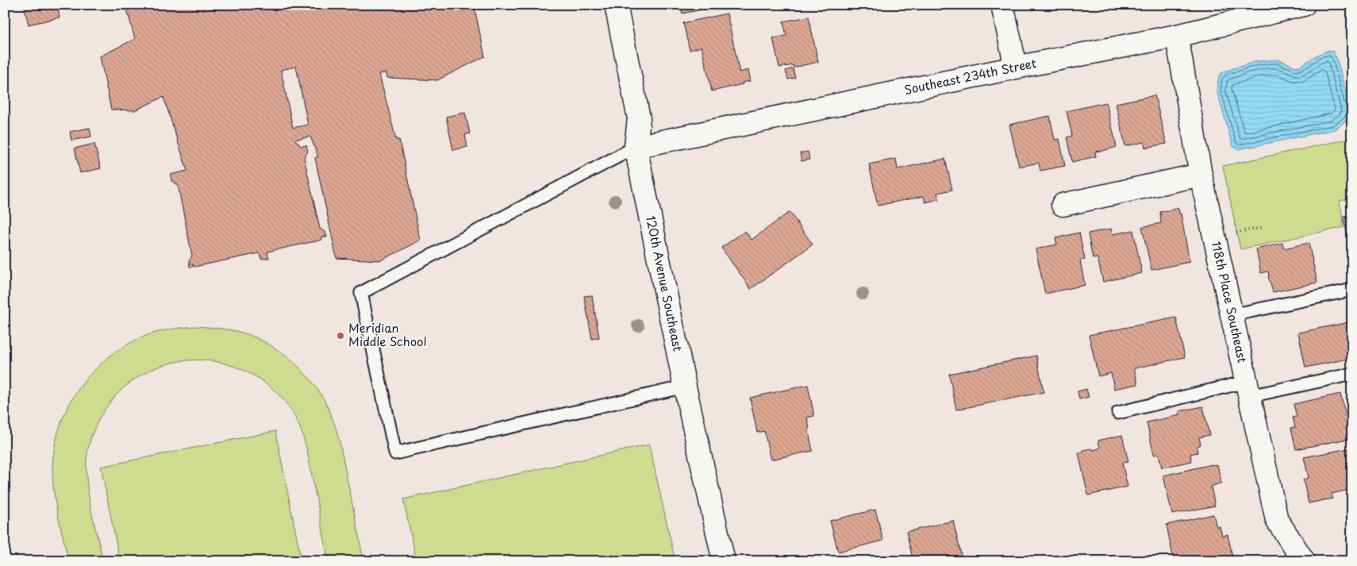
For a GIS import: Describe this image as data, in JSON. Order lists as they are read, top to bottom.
{
  "streets": {
    "street": ["Southeast 234th Street", "120th Avenue Southeast", "118th Place Southeast"]
  },
  "crossings": [
    ["Southeast 234th Street", "120th Avenue Southeast"],
    ["Southeast 234th Street", "118th Place Southeast"]
  ],
  "places": ["Meridian Middle School"]
}
